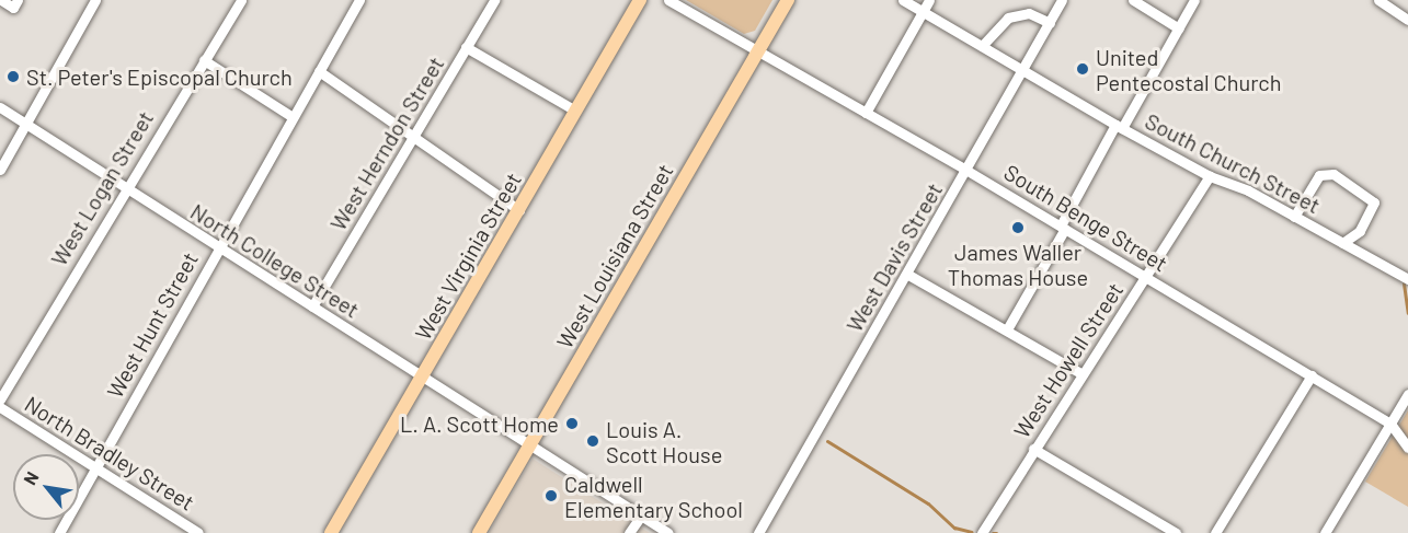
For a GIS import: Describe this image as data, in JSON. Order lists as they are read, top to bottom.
{
  "streets": {
    "main road": ["West Virginia Street", "West Louisiana Street"],
    "street": [
      "West Herndon Street",
      "South Church Street",
      "West Logan Street",
      "South Benge Street",
      "West Davis Street",
      "North College Street",
      "West Hunt Street",
      "West Howell Street",
      "North Bradley Street"
    ]
  },
  "crossings": [
    ["West Herndon Street", "North College Street"],
    ["South Church Street", "West Davis Street"],
    ["South Church Street", "West Howell Street"],
    ["West Logan Street", "North College Street"],
    ["South Benge Street", "West Louisiana Street"],
    ["South Benge Street", "West Davis Street"],
    ["South Benge Street", "West Howell Street"],
    ["West Virginia Street", "North College Street"],
    ["West Louisiana Street", "North College Street"],
    ["North College Street", "West Hunt Street"],
    ["West Hunt Street", "North Bradley Street"]
  ],
  "places": [
    "United Pentecostal Church",
    "St. Peter's Episcopal Church",
    "James Waller Thomas House",
    "L. A. Scott Home",
    "Louis A. Scott House",
    "Caldwell Elementary School"
  ],
  "north": "top left"
}
